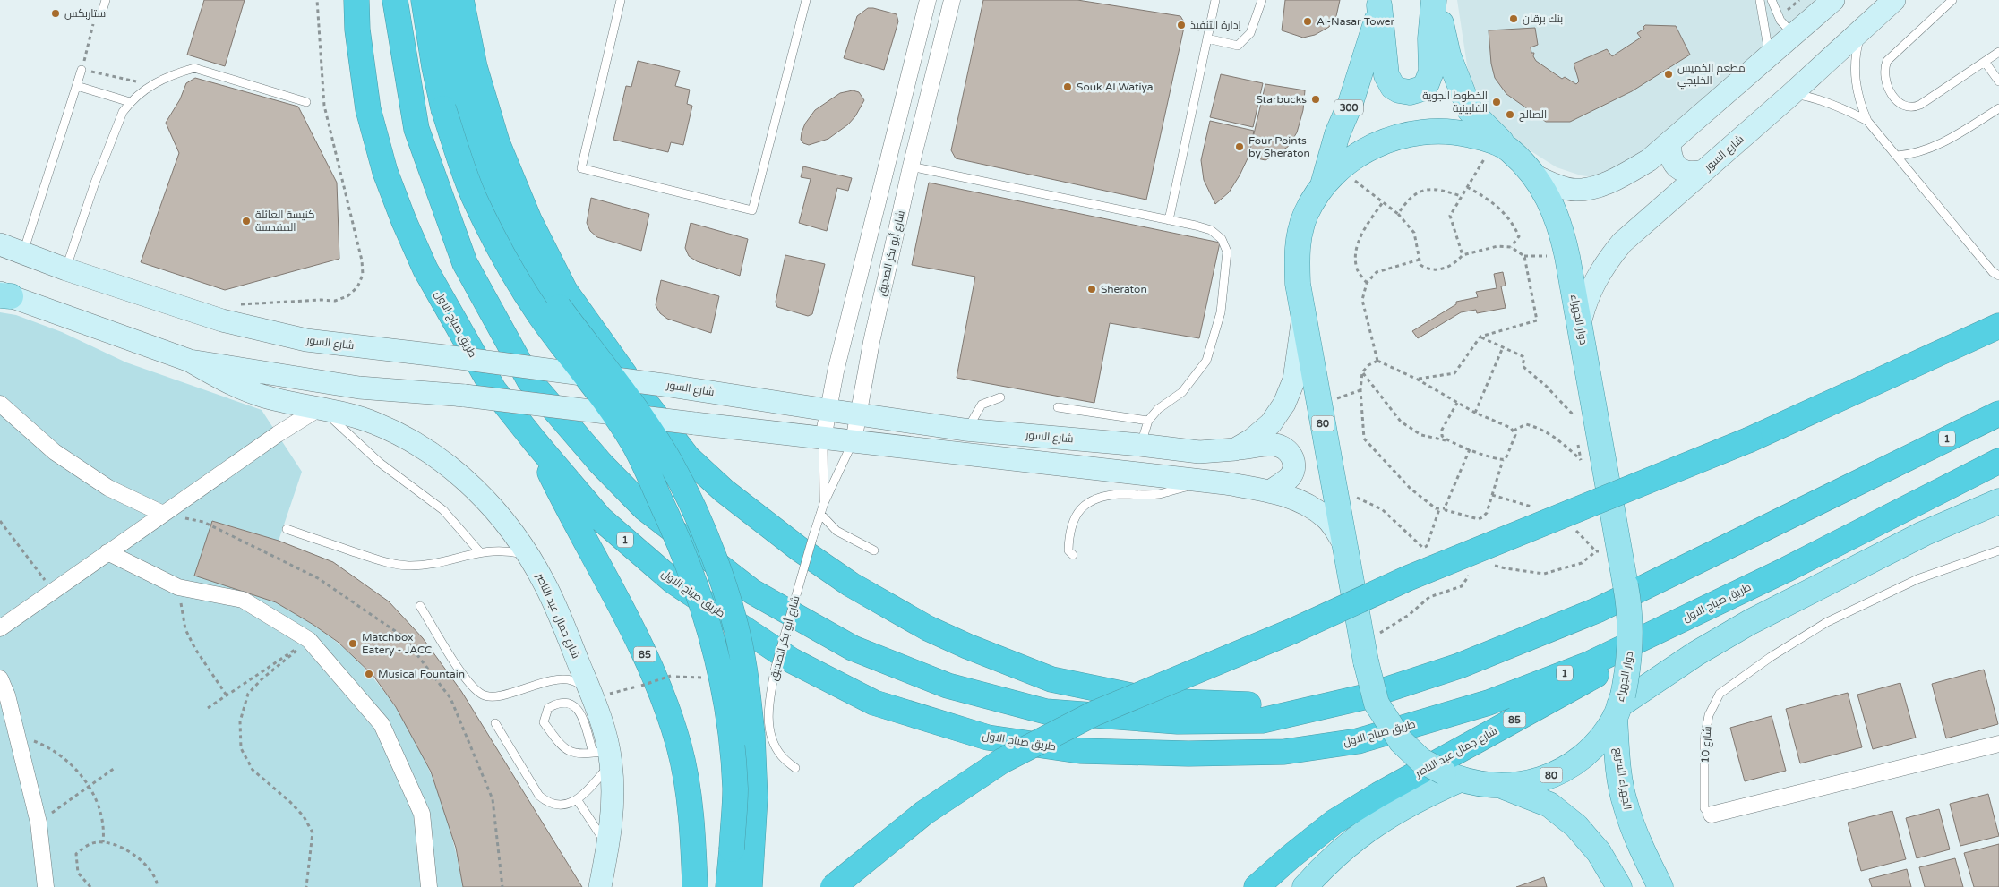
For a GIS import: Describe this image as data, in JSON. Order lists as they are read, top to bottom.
{
  "streets": {
    "highway": [
      "طريق صباح الاول",
      "1",
      "شارع جمال عبد الناصر",
      "85"
    ],
    "main road": [
      "300",
      "شارع السور",
      "دوار الجهراء",
      "80",
      "الجهراء السريع"
    ],
    "street": ["شارع أبو بكر الصديق", "شارع 10"]
  },
  "crossings": [
    ["300", "دوار الجهراء"],
    ["شارع السور", "شارع أبو بكر الصديق"],
    ["شارع السور", "دوار الجهراء"],
    ["دوار الجهراء", "80"],
    ["دوار الجهراء", "شارع جمال عبد الناصر"],
    ["دوار الجهراء", "الجهراء السريع"],
    ["طريق صباح الاول", "شارع جمال عبد الناصر"],
    ["طريق صباح الاول", "85"]
  ],
  "places": [
    "ستاربكس",
    "بنك برقان",
    "Al-Nasar Tower",
    "إدارة التنفيذ",
    "مطعم الخميس الخليجي",
    "Souk Al Watiya",
    "Starbucks",
    "الخطوط الجوية الفلبينية",
    "الصالح",
    "Four Points by Sheraton",
    "كنيسة العائلة المقدسة",
    "Sheraton",
    "Matchbox Eatery - JACC",
    "Musical Fountain"
  ]
}
